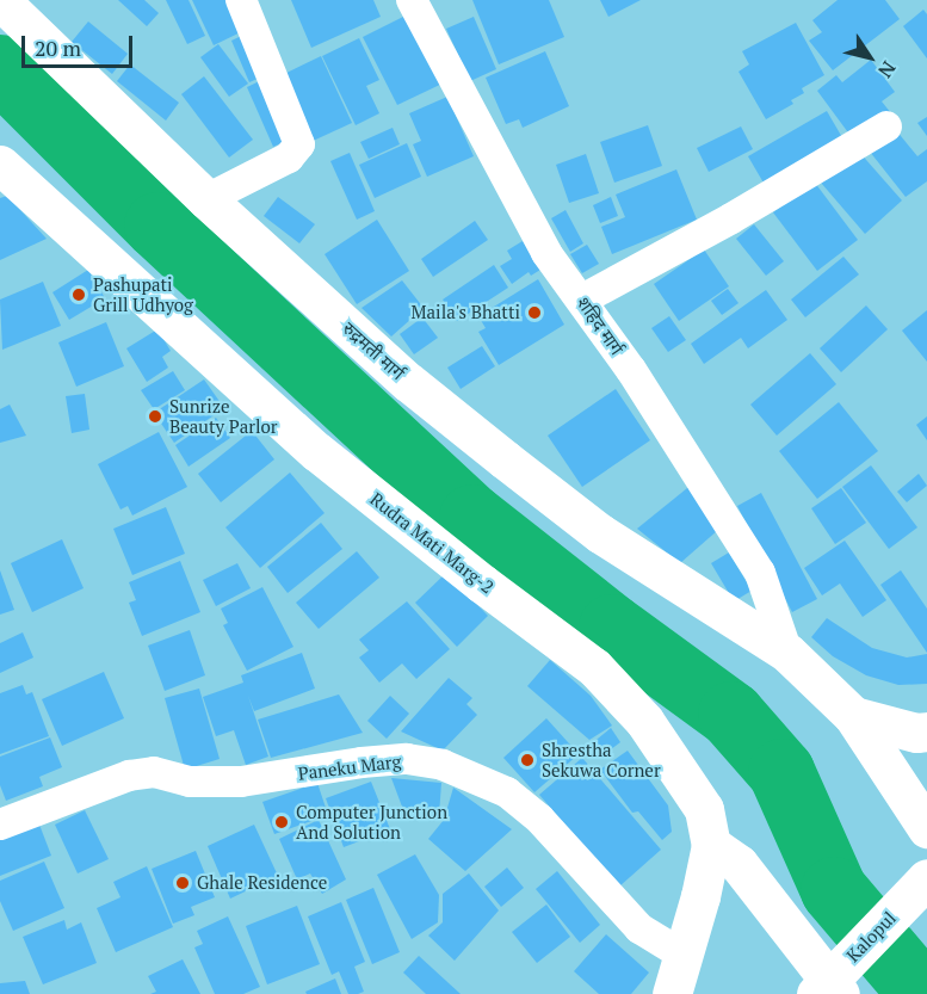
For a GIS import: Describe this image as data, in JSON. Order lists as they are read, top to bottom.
{
  "streets": {
    "street": [
      "शहिद मार्ग",
      "रुद्रमती मार्ग",
      "Rudra Mati Marg-2",
      "Paneku Marg",
      "Kalopul"
    ]
  },
  "crossings": [
    ["शहिद मार्ग", "रुद्रमती मार्ग"],
    ["Rudra Mati Marg-2", "Paneku Marg"]
  ],
  "places": [
    "Pashupati Grill Udhyog",
    "Maila's Bhatti",
    "Sunrize Beauty Parlor",
    "Shrestha Sekuwa Corner",
    "Computer Junction And Solution",
    "Ghale Residence"
  ],
  "scale_bar": "20 m",
  "north": "bottom right"
}
